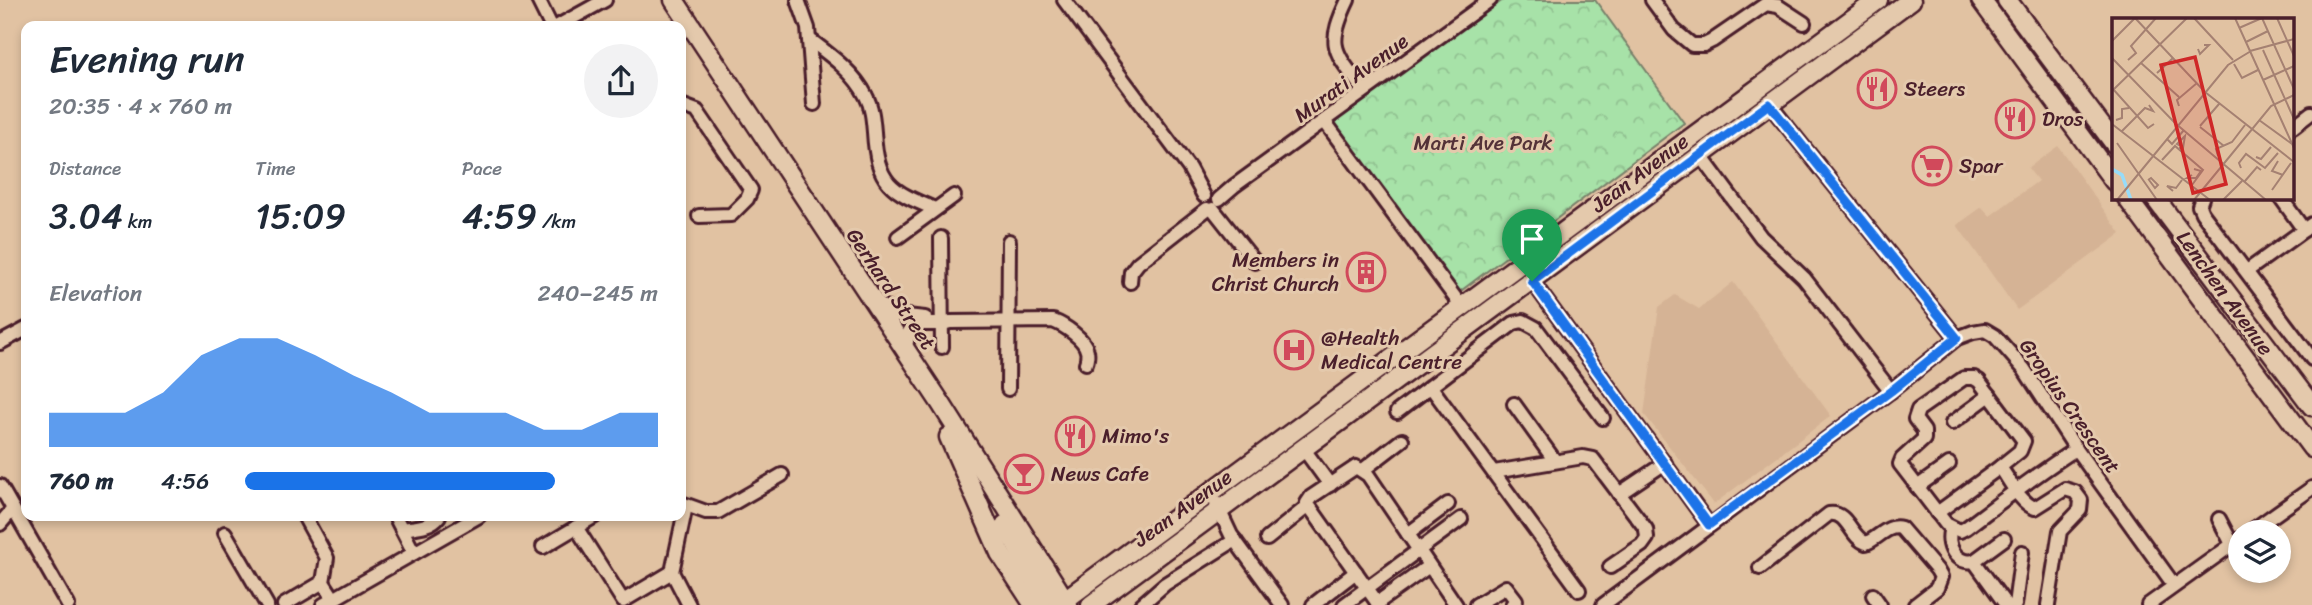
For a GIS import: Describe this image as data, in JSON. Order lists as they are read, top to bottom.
{
  "streets": {
    "main road": ["Jean Avenue", "Gerhard Street", "Lenchen Avenue"],
    "street": ["Murati Avenue", "Gropius Crescent"]
  },
  "crossings": [
    ["Jean Avenue", "Gerhard Street"]
  ],
  "parks": ["Marti Ave Park"],
  "places": {
    "restaurant": ["Steers", "Dros", "Mimo's"],
    "supermarket": ["Spar"],
    "building": ["Members in Christ Church"],
    "hospital": ["@Health Medical Centre"],
    "bar": ["News Cafe"]
  },
  "page": {
    "heading": ["Evening run", "20:35 · 4 × 760 m"],
    "stats": [
      ["Distance", "3.04 km"],
      ["Time", "15:09"],
      ["Pace", "4:59 /km"]
    ],
    "chart": ["Elevation", "240–245 m"],
    "list": [
      {
        "name": "760 m",
        "note": "4:56"
      }
    ]
  }
}
